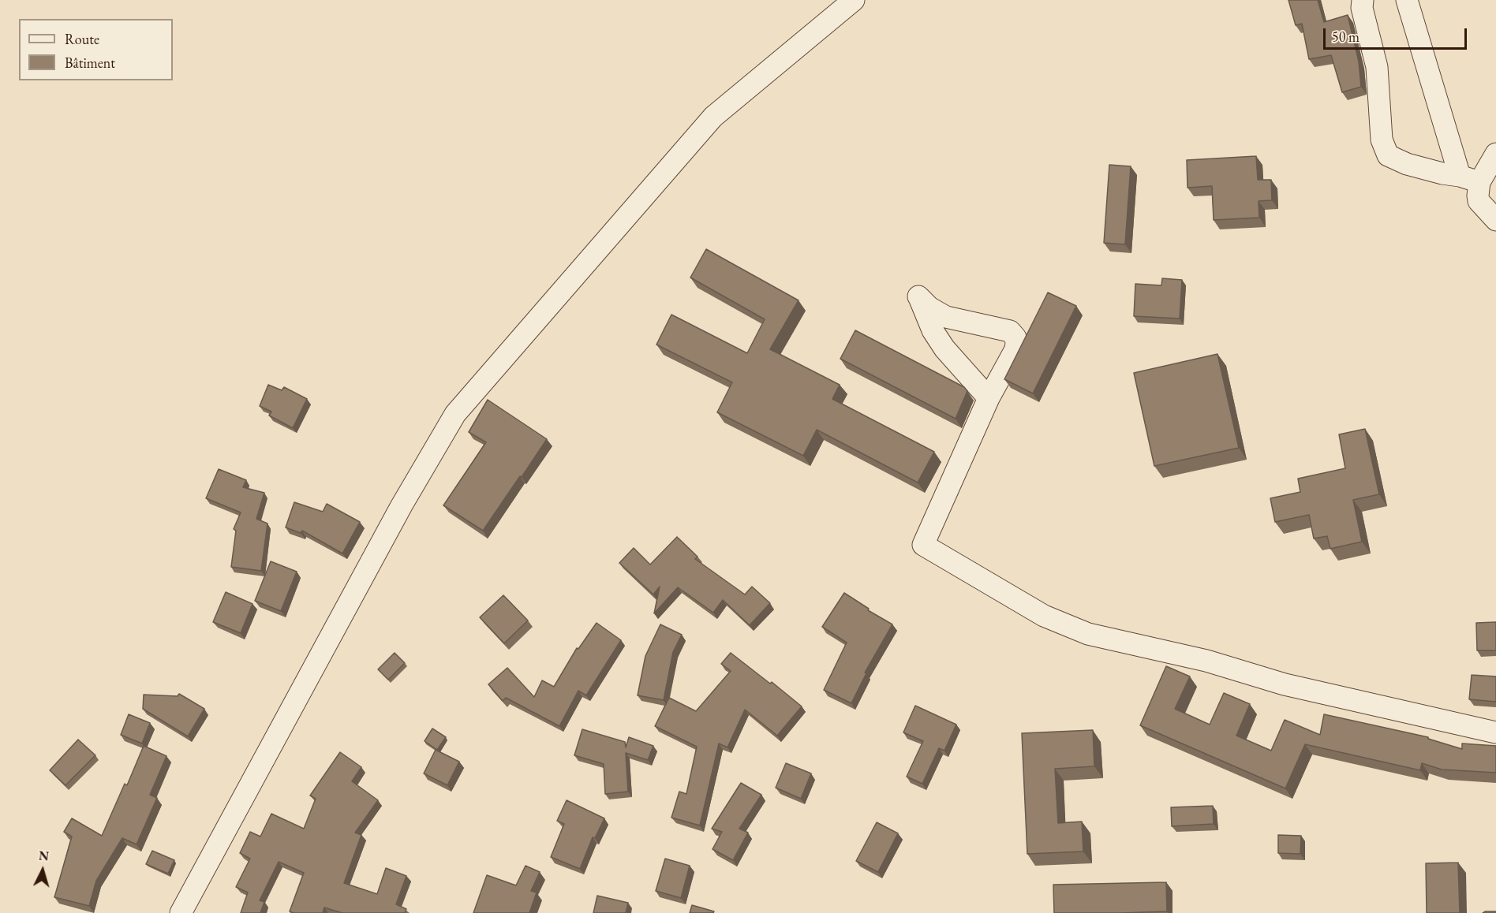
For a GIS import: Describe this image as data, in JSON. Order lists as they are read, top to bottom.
{
  "legend": ["Route", "Bâtiment"],
  "scale_bar": "50 m",
  "north": "top"
}
